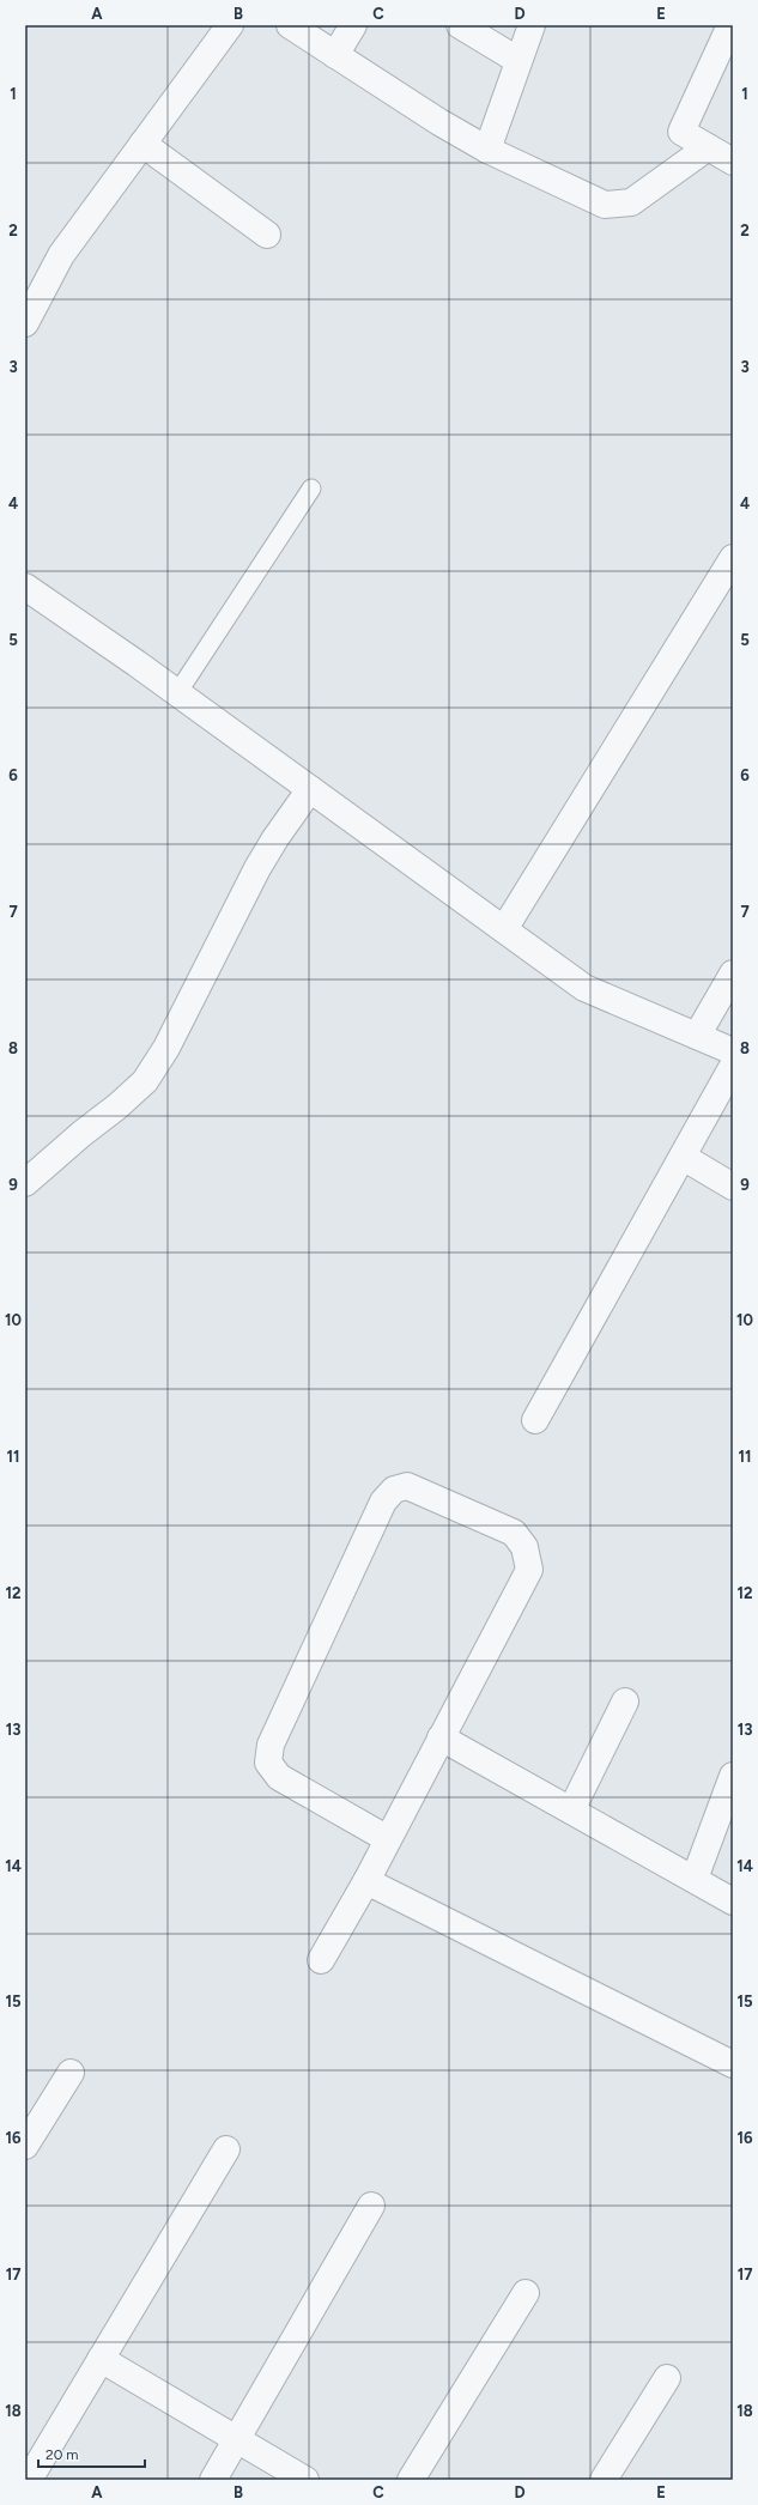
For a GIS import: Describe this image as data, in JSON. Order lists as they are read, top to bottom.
{
  "scale_bar": "20 m",
  "grid": {
    "columns": [
      "A",
      "B",
      "C",
      "D",
      "E"
    ],
    "rows": [
      "1",
      "2",
      "3",
      "4",
      "5",
      "6",
      "7",
      "8",
      "9",
      "10",
      "11",
      "12",
      "13",
      "14",
      "15",
      "16",
      "17",
      "18"
    ]
  }
}
